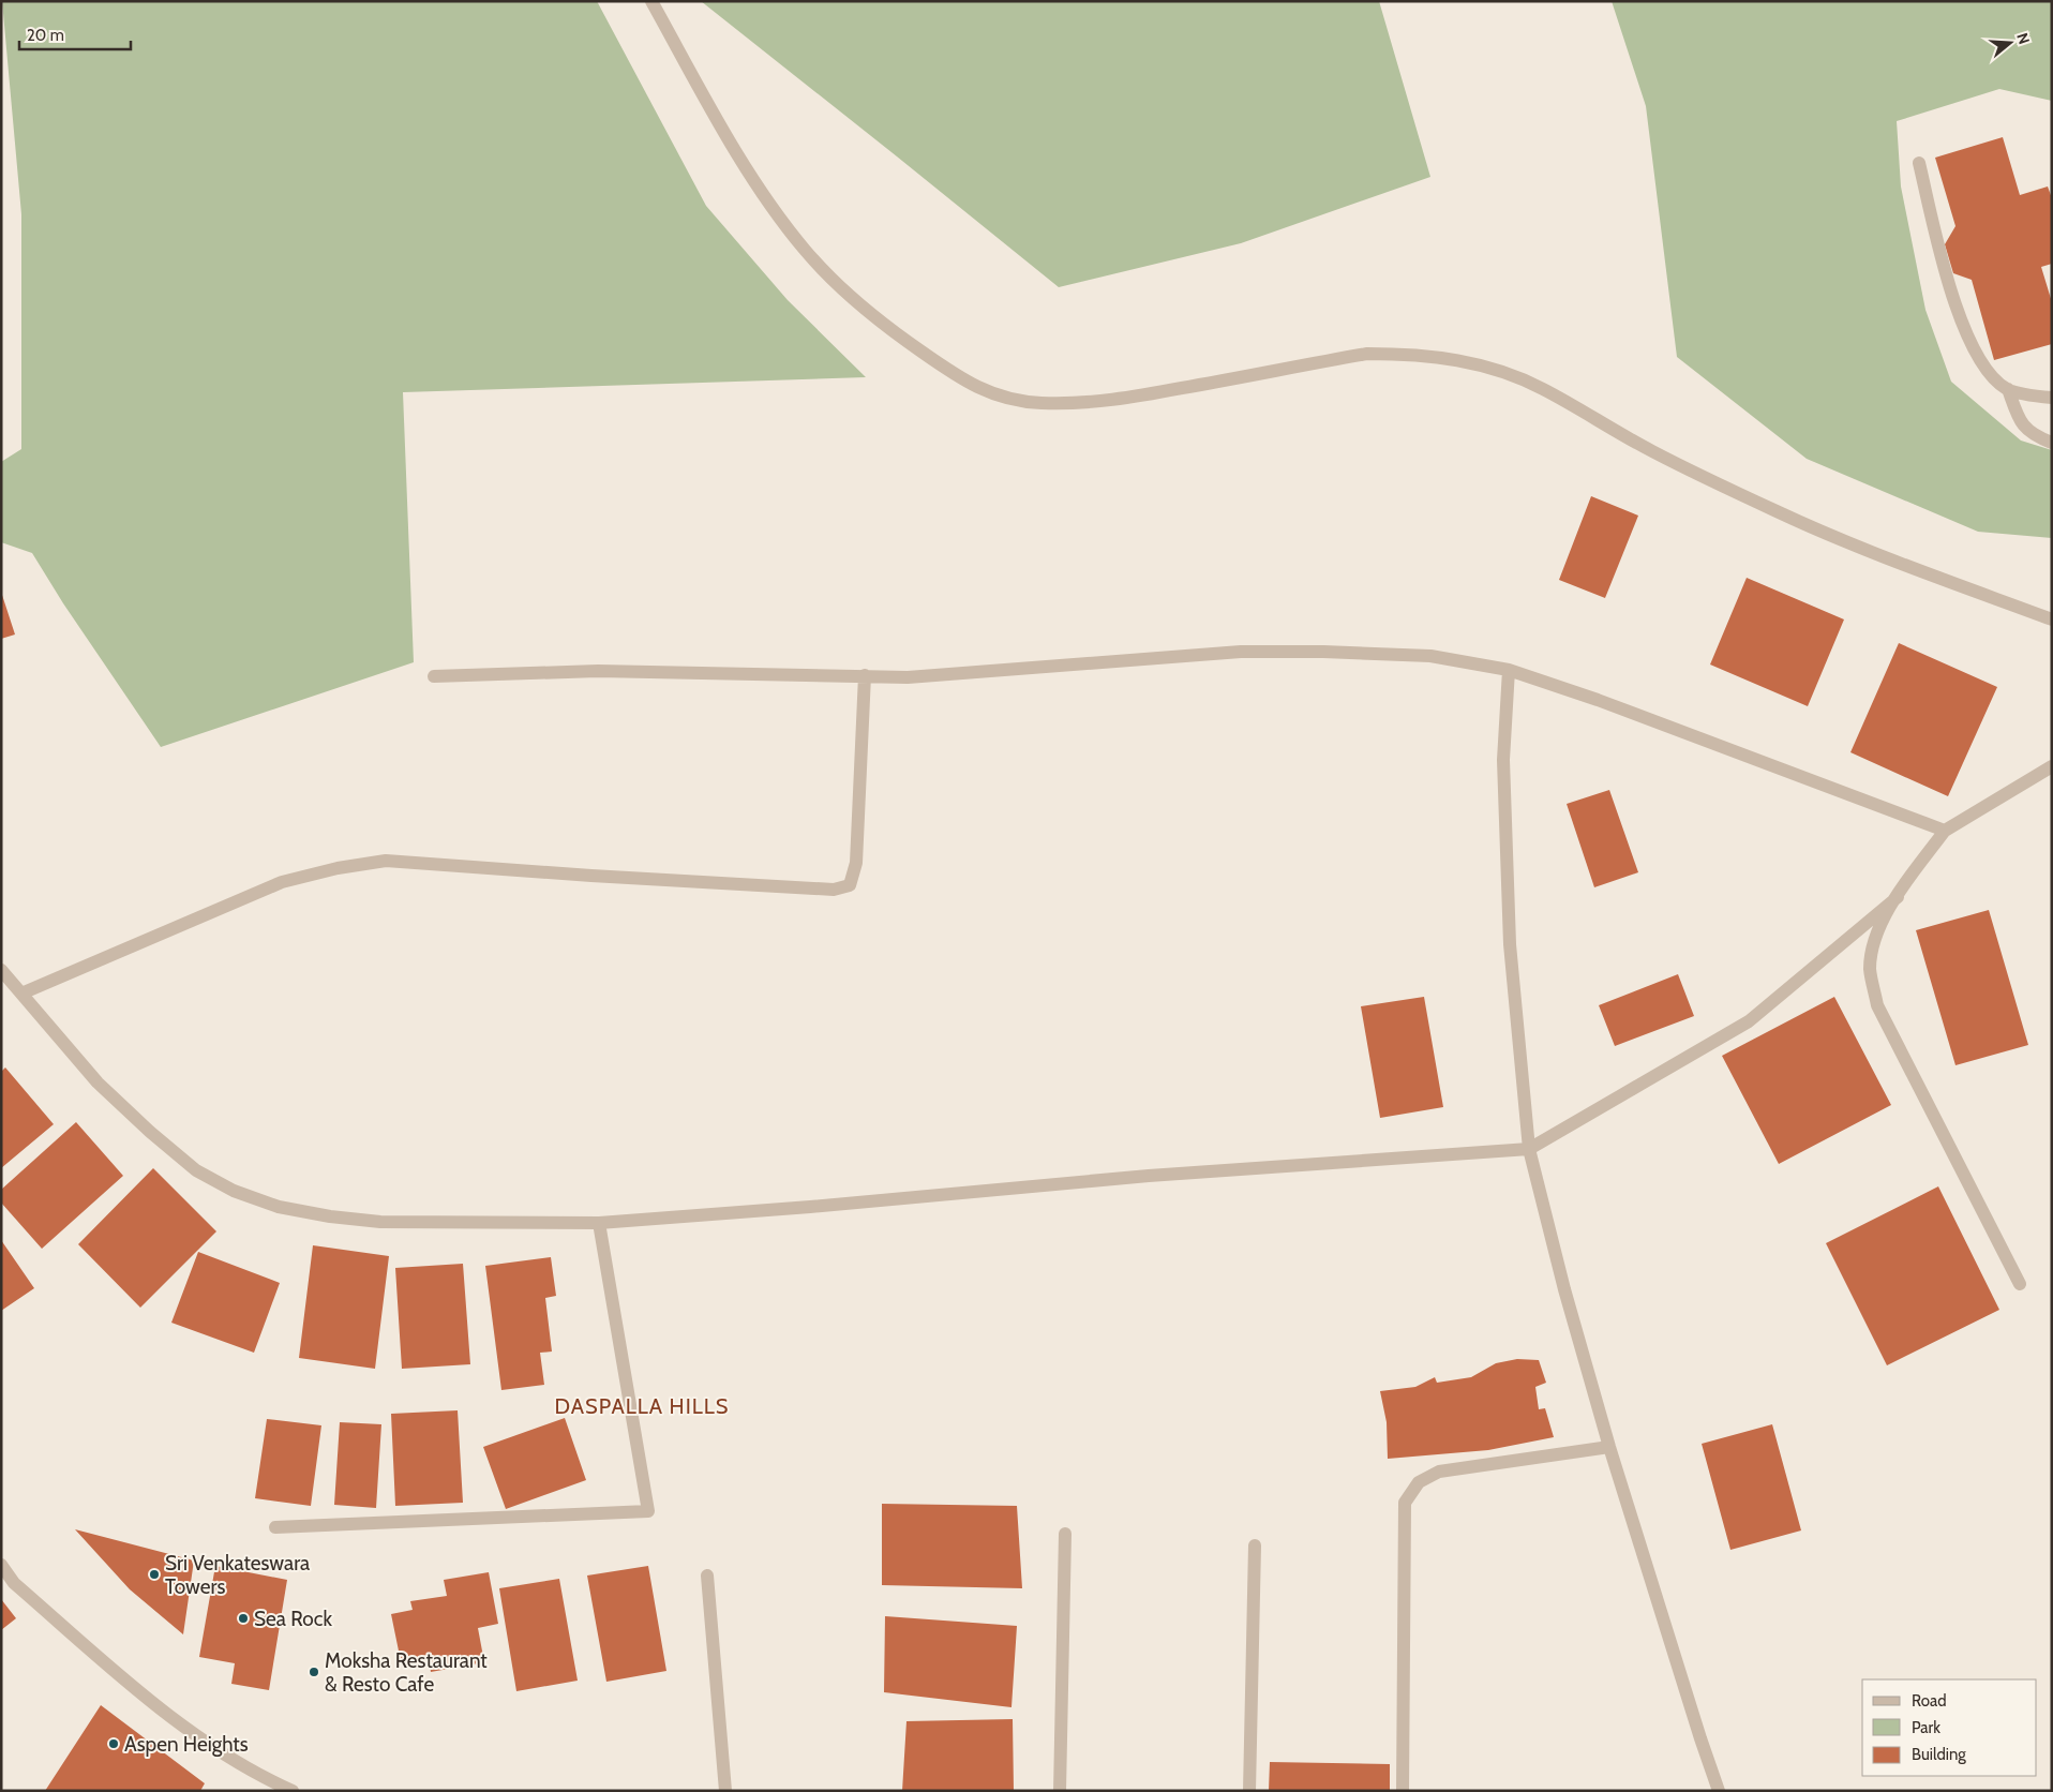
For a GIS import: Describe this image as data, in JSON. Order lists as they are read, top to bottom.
{
  "districts": ["DASPALLA HILLS"],
  "places": [
    "Sri Venkateswara Towers",
    "Sea Rock",
    "Moksha Restaurant & Resto Cafe",
    "Aspen Heights"
  ],
  "legend": ["Road", "Park", "Building"],
  "scale_bar": "20 m",
  "north": "right"
}
